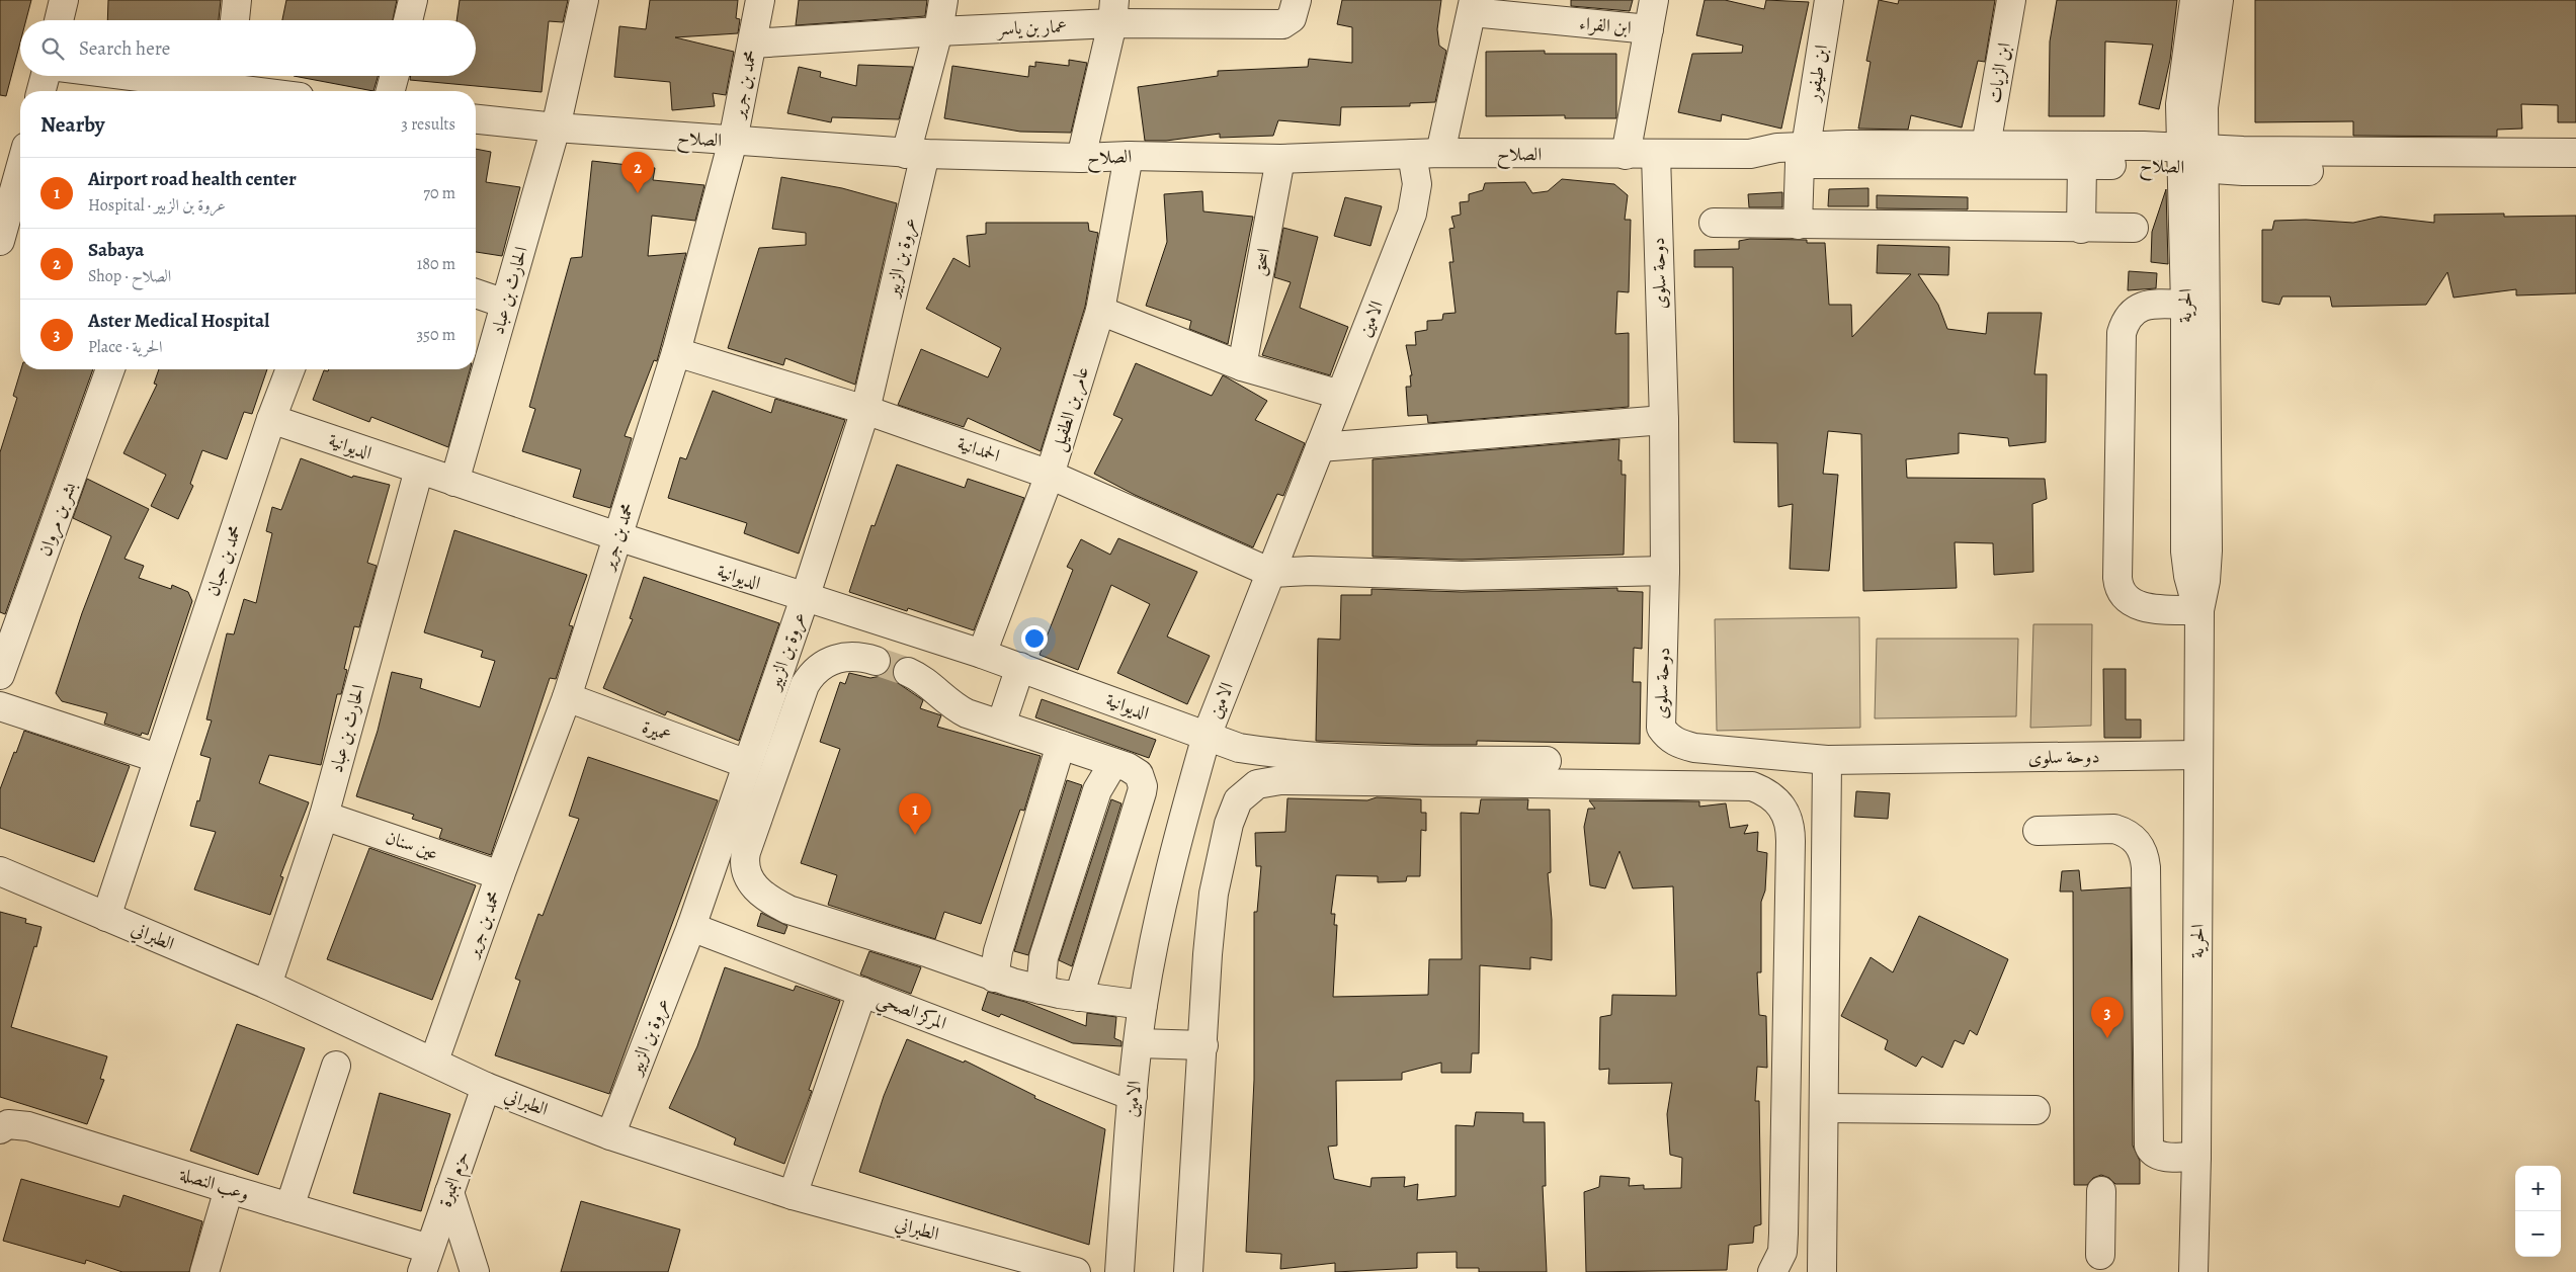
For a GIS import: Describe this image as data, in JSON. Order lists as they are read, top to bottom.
{
  "streets": {
    "street": [
      "ابن الفراء",
      "عمار بن ياسر",
      "ابن طيفور",
      "ابن الزيات",
      "محمد بن جرير",
      "الصلاح",
      "عروة بن الزبير",
      "اسحق",
      "دوحة سلوى",
      "الحارث بن عباد",
      "الحرية",
      "الامين",
      "عامر بن الطفيل",
      "الديوانية",
      "الحمدانية",
      "بشر بن مروان",
      "محمد بن حبان",
      "عميرة",
      "عين سنان",
      "الطبراني",
      "المركز الصحي",
      "حزم البمبرة",
      "وعب النصلة"
    ]
  },
  "crossings": [
    ["ابن الفراء", "الصلاح"],
    ["عمار بن ياسر", "محمد بن جرير"],
    ["عمار بن ياسر", "عروة بن الزبير"],
    ["ابن طيفور", "الصلاح"],
    ["ابن الزيات", "الصلاح"],
    ["محمد بن جرير", "الصلاح"],
    ["محمد بن جرير", "الديوانية"],
    ["محمد بن جرير", "الحمدانية"],
    ["محمد بن جرير", "عميرة"],
    ["محمد بن جرير", "عين سنان"],
    ["محمد بن جرير", "الطبراني"],
    ["الصلاح", "عروة بن الزبير"],
    ["الصلاح", "اسحق"],
    ["الصلاح", "دوحة سلوى"],
    ["الصلاح", "الحارث بن عباد"],
    ["الصلاح", "الحرية"],
    ["الصلاح", "الامين"],
    ["الصلاح", "عامر بن الطفيل"],
    ["عروة بن الزبير", "الديوانية"],
    ["عروة بن الزبير", "الحمدانية"],
    ["عروة بن الزبير", "عميرة"],
    ["عروة بن الزبير", "الطبراني"],
    ["عروة بن الزبير", "المركز الصحي"],
    ["دوحة سلوى", "الحرية"],
    ["الحارث بن عباد", "الديوانية"],
    ["الحارث بن عباد", "عين سنان"],
    ["الحارث بن عباد", "الطبراني"],
    ["الامين", "الديوانية"],
    ["الامين", "الحمدانية"],
    ["الامين", "المركز الصحي"],
    ["عامر بن الطفيل", "الديوانية"],
    ["عامر بن الطفيل", "الحمدانية"],
    ["الديوانية", "محمد بن حبان"],
    ["محمد بن حبان", "الطبراني"],
    ["الطبراني", "حزم البمبرة"],
    ["حزم البمبرة", "وعب النصلة"]
  ],
  "page": {
    "search": "Search here",
    "heading": ["Nearby", "3 results"],
    "pins": ["2", "1", "3"],
    "list": [
      {
        "mark": "1",
        "name": "Airport road health center",
        "note": "Hospital · عروة بن الزبير",
        "value": "70 m"
      },
      {
        "mark": "2",
        "name": "Sabaya",
        "note": "Shop · الصلاح",
        "value": "180 m"
      },
      {
        "mark": "3",
        "name": "Aster Medical Hospital",
        "note": "Place · الحرية",
        "value": "350 m"
      }
    ],
    "map_buttons": ["+", "−"]
  }
}
